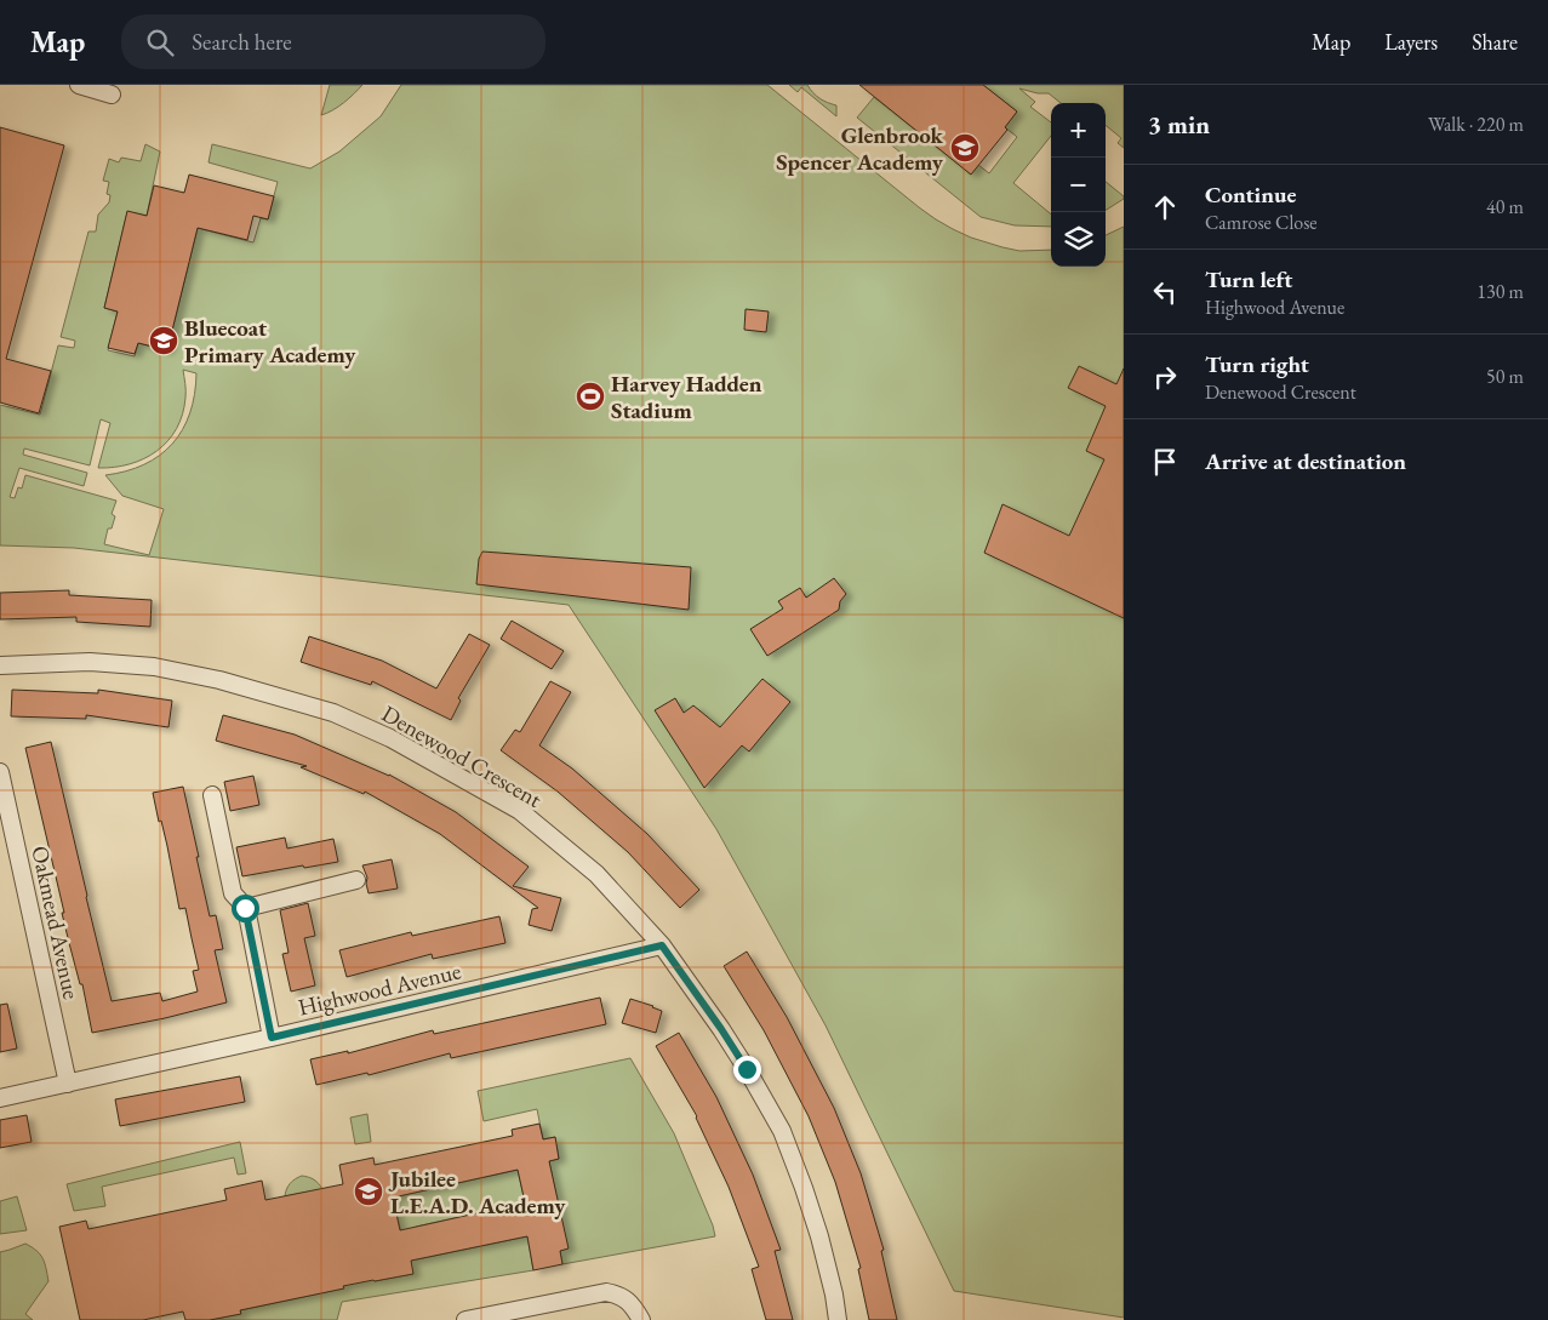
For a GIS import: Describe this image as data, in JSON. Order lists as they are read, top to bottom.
{
  "streets": {
    "street": ["Denewood Crescent", "Oakmead Avenue", "Highwood Avenue"]
  },
  "crossings": [
    ["Denewood Crescent", "Highwood Avenue"],
    ["Oakmead Avenue", "Highwood Avenue"]
  ],
  "places": {
    "school or university": ["Glenbrook Spencer Academy", "Bluecoat Primary Academy", "Jubilee L.E.A.D. Academy"],
    "sports": ["Harvey Hadden Stadium"]
  },
  "page": {
    "header": "Map",
    "search": "Search here",
    "nav": ["Map", "Layers", "Share"],
    "heading": ["3 min", "Walk · 220 m"],
    "map_buttons": ["+", "−"],
    "list": [
      ["Continue", "Camrose Close", "40 m"],
      ["Turn left", "Highwood Avenue", "130 m"],
      ["Turn right", "Denewood Crescent", "50 m"],
      "Arrive at destination"
    ]
  }
}
